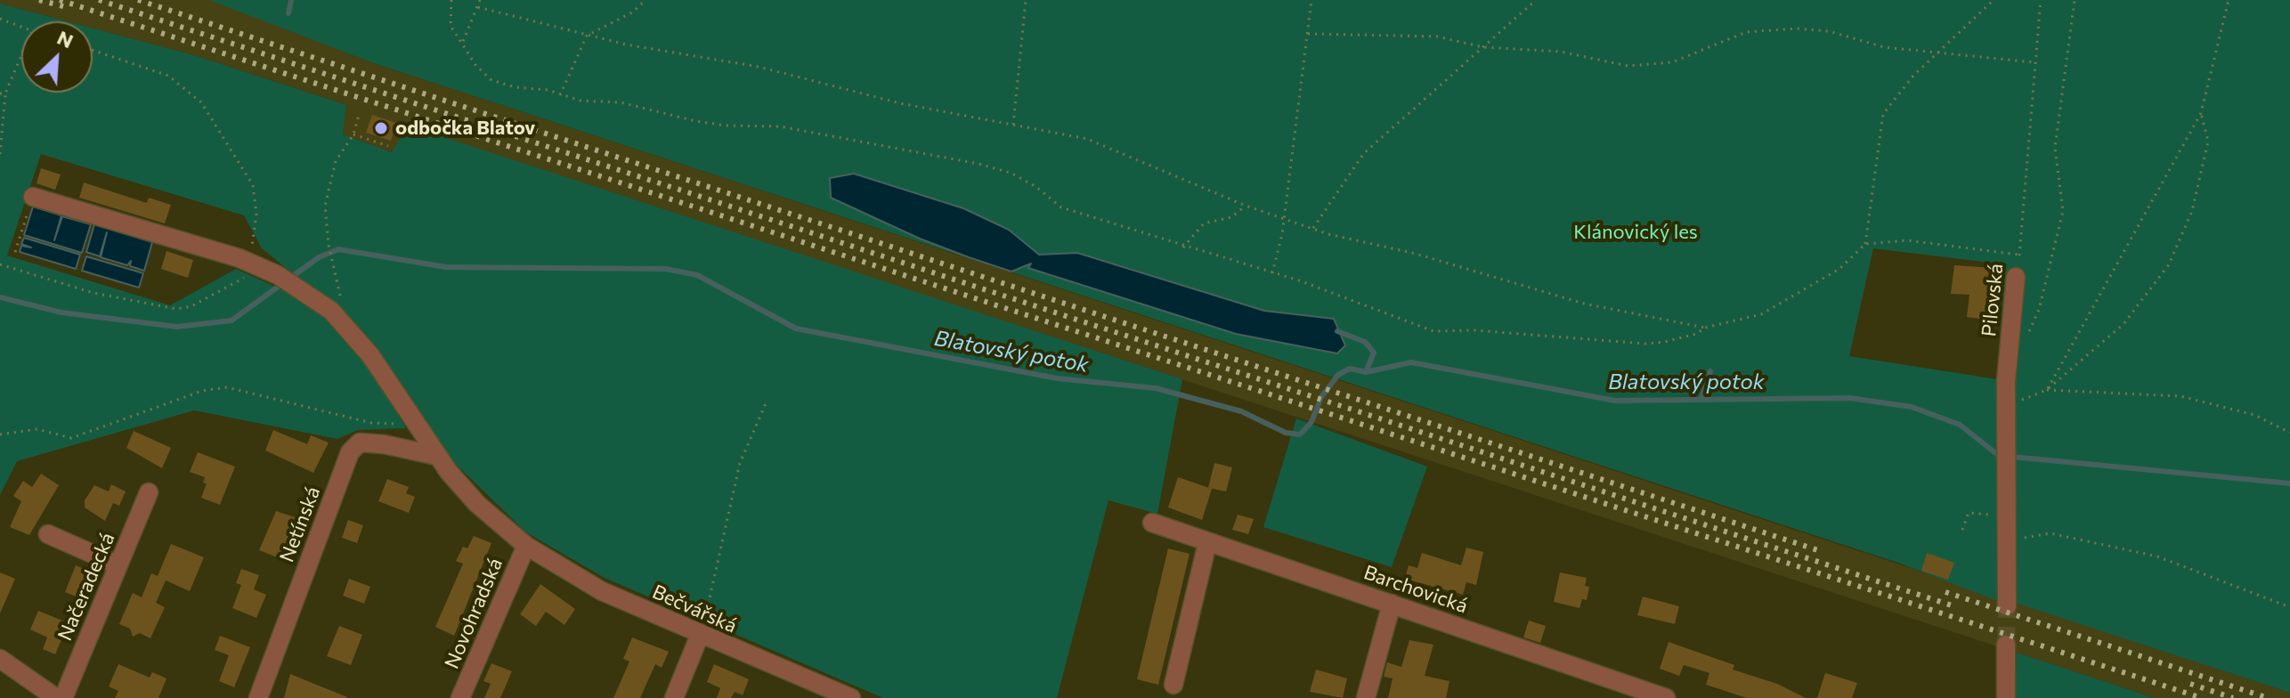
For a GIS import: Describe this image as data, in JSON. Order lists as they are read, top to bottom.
{
  "streets": {
    "street": [
      "Pilovská",
      "Netínská",
      "Načeradecká",
      "Barchovická",
      "Bečvářská",
      "Novohradská"
    ]
  },
  "crossings": [
    ["Netínská", "Bečvářská"],
    ["Bečvářská", "Novohradská"]
  ],
  "water": ["Blatovský potok"],
  "parks": ["Klánovický les"],
  "places": ["odbočka Blatov"],
  "north": "top right"
}
